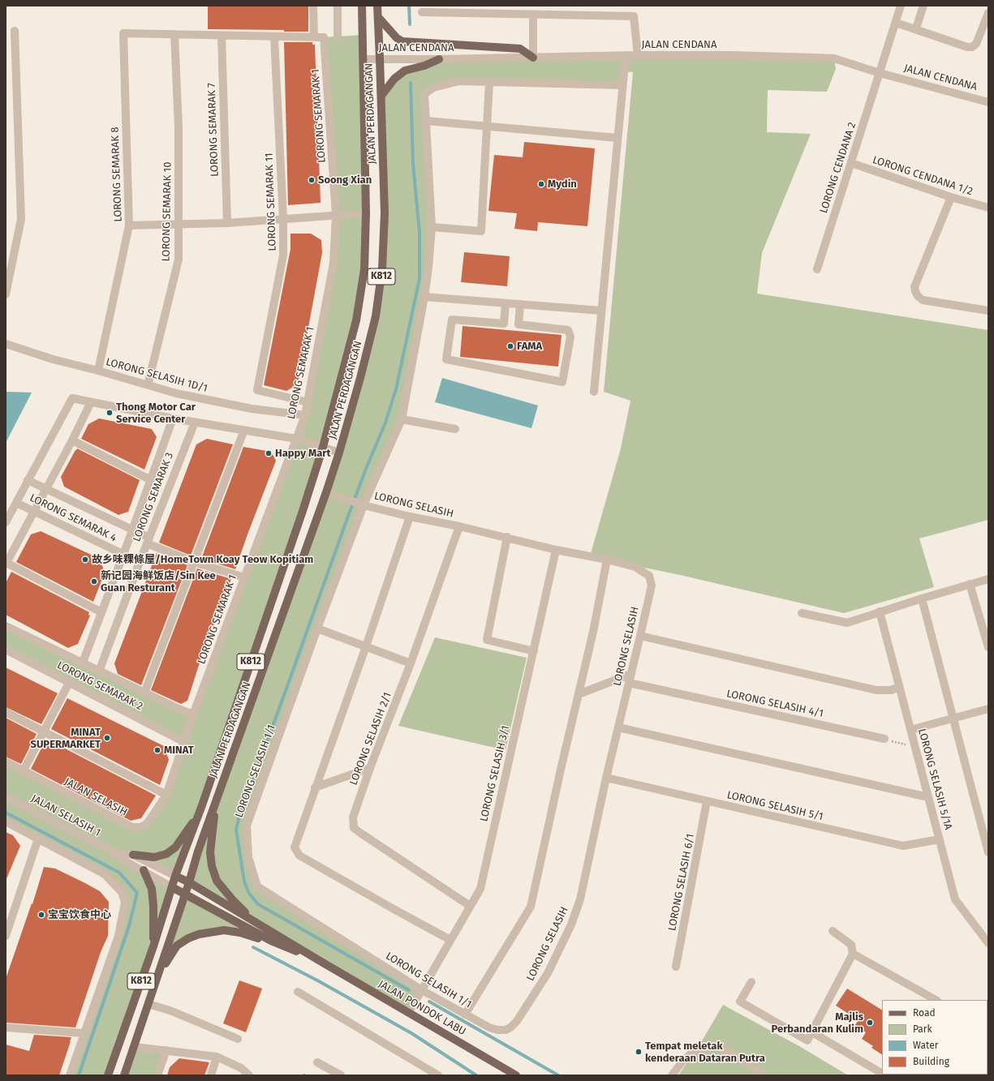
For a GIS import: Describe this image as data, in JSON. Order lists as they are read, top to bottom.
{
  "streets": {
    "main road": ["JALAN PERDAGANGAN", "K812", "JALAN PONDOK LABU"],
    "street": [
      "JALAN CENDANA",
      "LORONG SEMARAK 1",
      "LORONG SEMARAK 7",
      "LORONG CENDANA 2",
      "LORONG SEMARAK 8",
      "LORONG CENDANA 1/2",
      "LORONG SEMARAK 11",
      "LORONG SEMARAK 10",
      "LORONG SELASIH 1D/1",
      "LORONG SEMARAK 3",
      "LORONG SELASIH",
      "LORONG SEMARAK 4",
      "LORONG SEMARAK 2",
      "LORONG SELASIH 4/1",
      "LORONG SELASIH 2/1",
      "LORONG SELASIH 1/1",
      "LORONG SELASIH 3/1",
      "LORONG SELASIH 5/1A",
      "JALAN SELASIH",
      "LORONG SELASIH 5/1",
      "JALAN SELASIH 1",
      "LORONG SELASIH 6/1"
    ]
  },
  "crossings": [
    ["JALAN CENDANA", "JALAN PERDAGANGAN"],
    ["JALAN CENDANA", "LORONG CENDANA 2"],
    ["JALAN PERDAGANGAN", "LORONG SELASIH"],
    ["JALAN PERDAGANGAN", "JALAN SELASIH 1"],
    ["JALAN PERDAGANGAN", "JALAN PONDOK LABU"],
    ["LORONG SEMARAK 1", "LORONG SEMARAK 11"],
    ["LORONG SEMARAK 1", "LORONG SELASIH 1D/1"],
    ["LORONG SEMARAK 1", "LORONG SEMARAK 2"],
    ["LORONG SEMARAK 1", "JALAN SELASIH"],
    ["LORONG CENDANA 2", "LORONG CENDANA 1/2"],
    ["LORONG SEMARAK 8", "LORONG SEMARAK 10"],
    ["LORONG SEMARAK 8", "LORONG SELASIH 1D/1"],
    ["LORONG SEMARAK 10", "LORONG SELASIH 1D/1"],
    ["LORONG SEMARAK 3", "LORONG SEMARAK 4"],
    ["LORONG SELASIH", "LORONG SELASIH 4/1"],
    ["LORONG SELASIH", "LORONG SELASIH 2/1"],
    ["LORONG SELASIH", "LORONG SELASIH 1/1"],
    ["LORONG SELASIH", "LORONG SELASIH 3/1"],
    ["LORONG SELASIH", "LORONG SELASIH 5/1"],
    ["LORONG SELASIH 2/1", "LORONG SELASIH 3/1"],
    ["LORONG SELASIH 1/1", "LORONG SELASIH 3/1"],
    ["LORONG SELASIH 3/1", "JALAN PONDOK LABU"],
    ["LORONG SELASIH 5/1A", "LORONG SELASIH 5/1"],
    ["LORONG SELASIH 5/1", "LORONG SELASIH 6/1"],
    ["JALAN SELASIH 1", "JALAN PONDOK LABU"]
  ],
  "places": [
    "Soong Xian",
    "Mydin",
    "FAMA",
    "Thong Motor Car Service Center",
    "Happy Mart",
    "故乡味粿條屋/HomeTown Koay Teow Kopitiam",
    "新记园海鲜饭店/Sin Kee Guan Resturant",
    "MINAT SUPERMARKET",
    "MINAT",
    "宝宝饮食中心",
    "Majlis Perbandaran Kulim",
    "Tempat meletak kenderaan Dataran Putra"
  ],
  "legend": [
    "Road",
    "Park",
    "Water",
    "Building"
  ]
}
